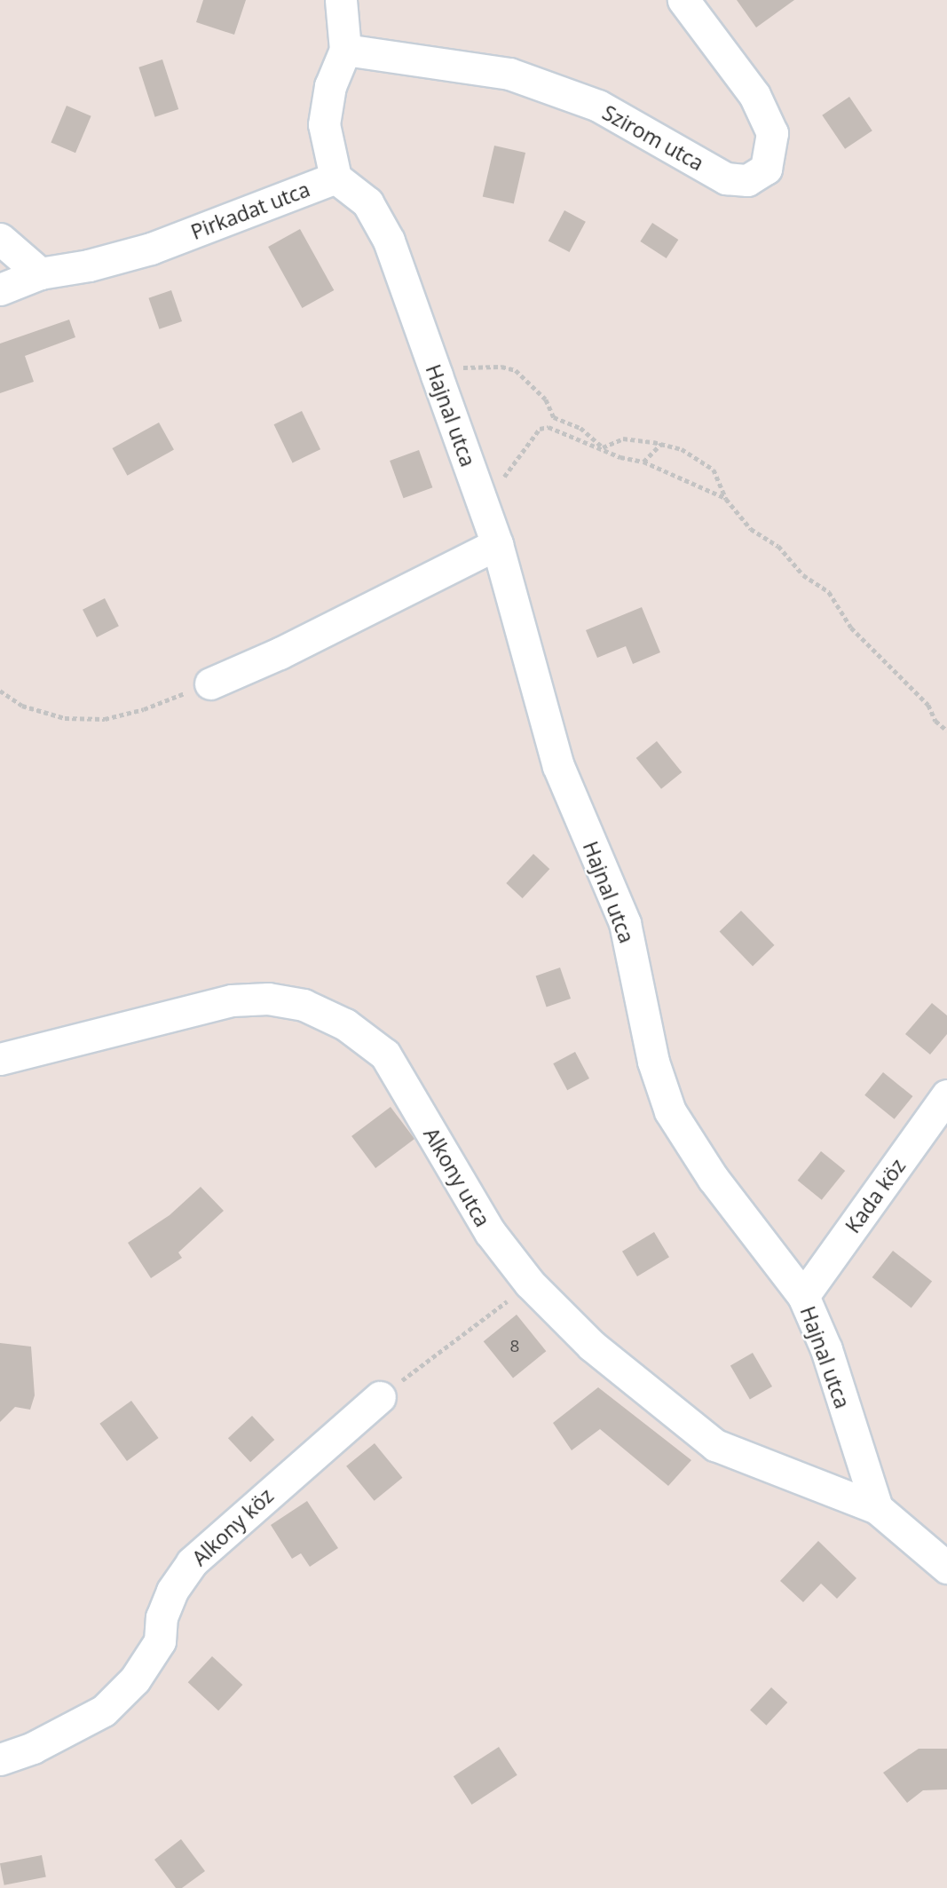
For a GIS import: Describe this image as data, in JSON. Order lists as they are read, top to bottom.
{
  "streets": {
    "street": [
      "Szirom utca",
      "Pirkadat utca",
      "Hajnal utca",
      "Alkony utca",
      "Kada köz",
      "Alkony köz"
    ]
  },
  "crossings": [
    ["Szirom utca", "Pirkadat utca"],
    ["Pirkadat utca", "Hajnal utca"],
    ["Hajnal utca", "Alkony utca"],
    ["Hajnal utca", "Kada köz"]
  ],
  "house_numbers": ["8"]
}
